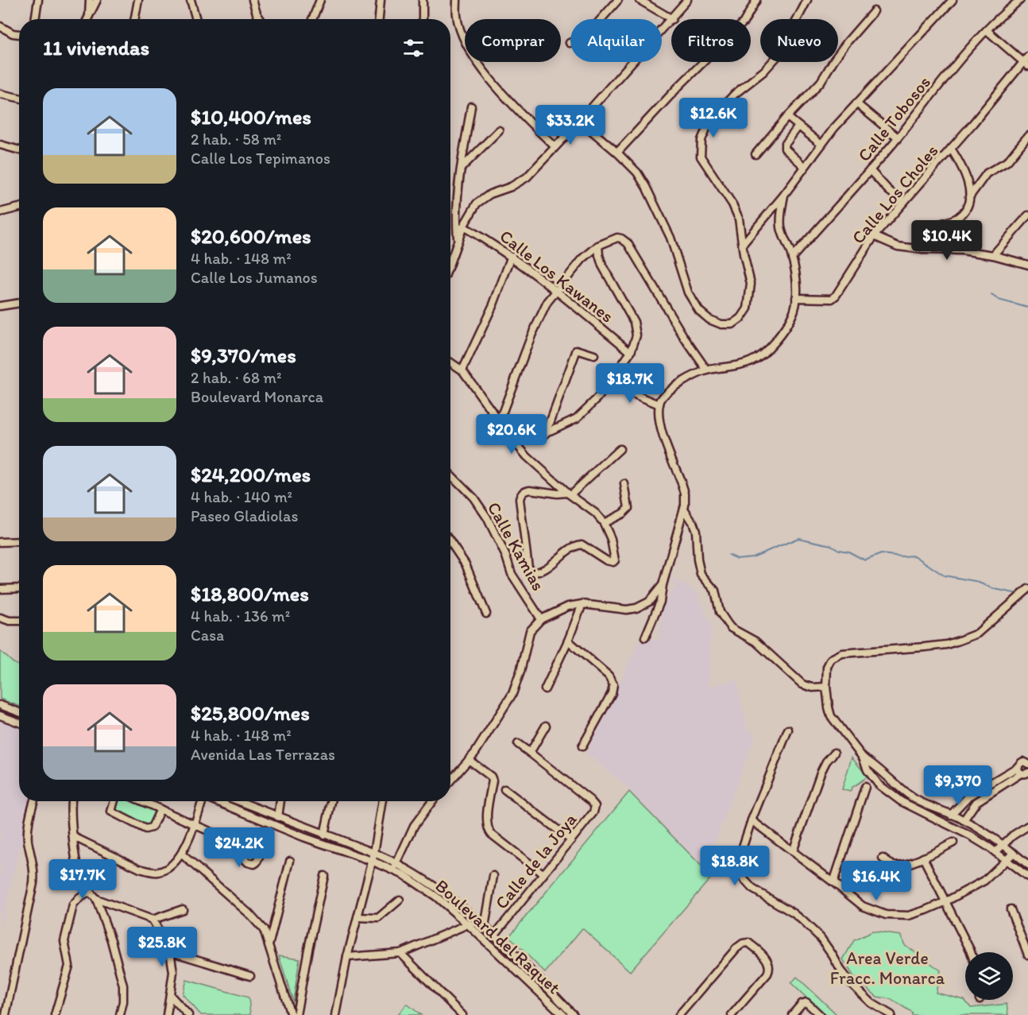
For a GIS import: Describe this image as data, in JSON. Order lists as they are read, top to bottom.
{
  "streets": {
    "street": [
      "Calle Tobosos",
      "Calle Los Choles",
      "Calle Los Kawanes",
      "Calle Kamias",
      "Calle de la Joya",
      "Boulevard del Raquet"
    ]
  },
  "crossings": [
    ["Calle de la Joya", "Boulevard del Raquet"]
  ],
  "parks": ["Area Verde Fracc. Monarca"],
  "page": {
    "chip": [
      "Comprar",
      "Alquilar",
      "Filtros",
      "Nuevo"
    ],
    "heading": "11 viviendas",
    "list": [
      {
        "name": "$10,400/mes",
        "note": "2 hab. · 58 m² · Calle Los Tepimanos"
      },
      {
        "name": "$20,600/mes",
        "note": "4 hab. · 148 m² · Calle Los Jumanos"
      },
      {
        "name": "$9,370/mes",
        "note": "2 hab. · 68 m² · Boulevard Monarca"
      },
      {
        "name": "$24,200/mes",
        "note": "4 hab. · 140 m² · Paseo Gladiolas"
      },
      {
        "name": "$18,800/mes",
        "note": "4 hab. · 136 m² · Casa"
      },
      {
        "name": "$25,800/mes",
        "note": "4 hab. · 148 m² · Avenida Las Terrazas"
      }
    ],
    "price": [
      "$12.6K",
      "$33.2K",
      "$10.4K",
      "$18.7K",
      "$20.6K",
      "$9,370",
      "$24.2K",
      "$18.8K",
      "$17.7K",
      "$16.4K",
      "$25.8K"
    ]
  }
}
